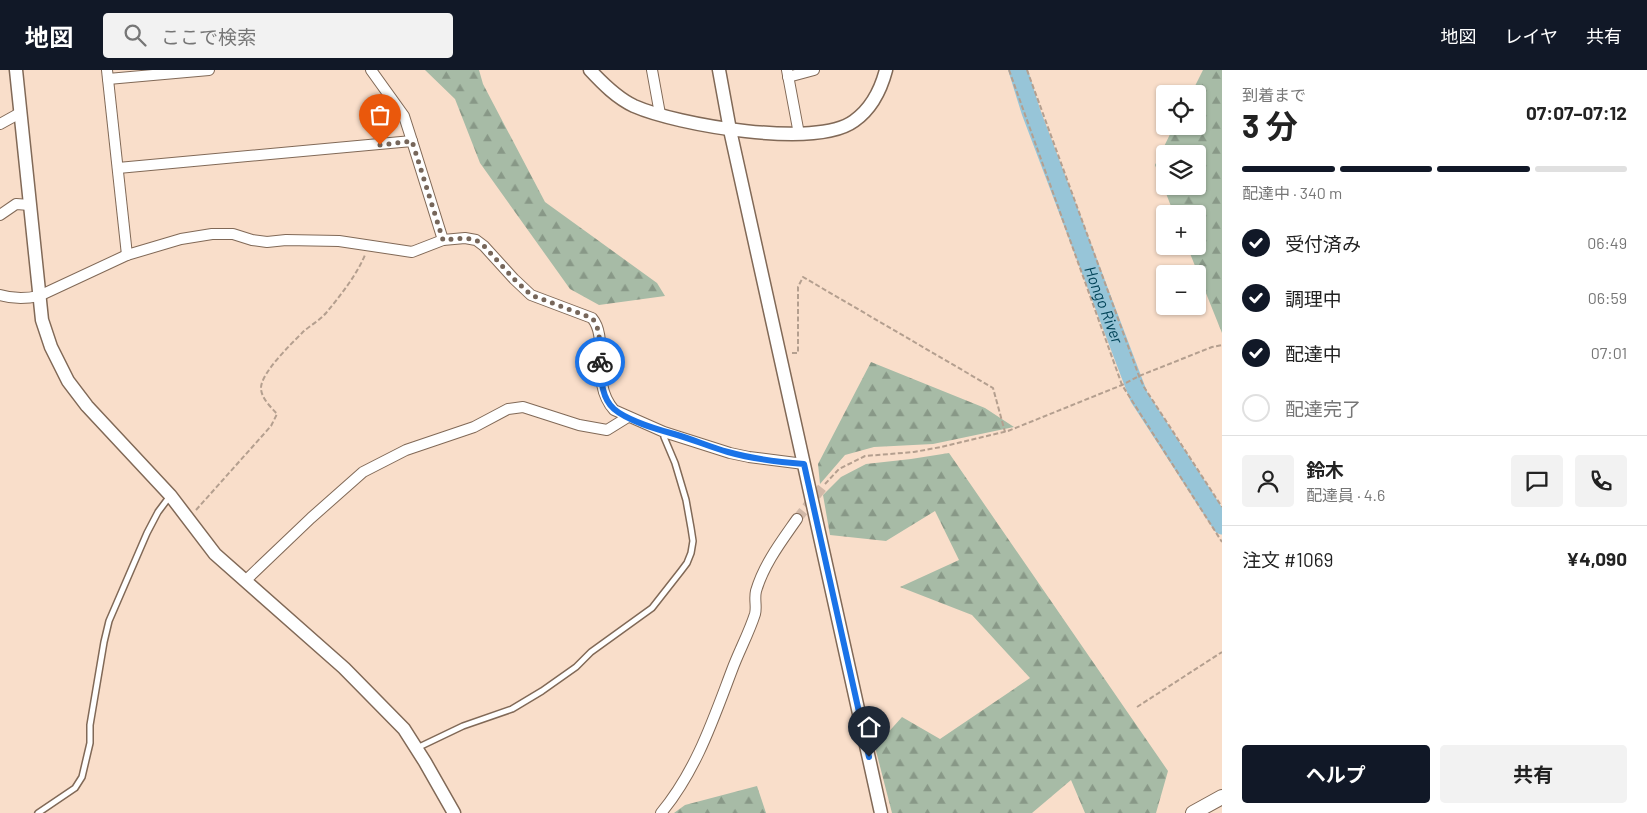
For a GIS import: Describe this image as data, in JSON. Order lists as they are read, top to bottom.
{
  "water": ["Hongo River"],
  "page": {
    "header": "地図",
    "search": "ここで検索",
    "nav": ["地図", "レイヤ", "共有"],
    "heading": ["3 分", "到着まで", "07:07–07:12"],
    "panel": [
      "鈴木",
      "配達員 · 4.6",
      "注文 #1069",
      "¥4,090"
    ],
    "map_buttons": ["+", "−"],
    "bar": "配達中 · 340 m",
    "list": [
      ["受付済み", "06:49"],
      ["調理中", "06:59"],
      ["配達中", "07:01"],
      "配達完了"
    ],
    "buttons": ["ヘルプ", "共有"]
  }
}
